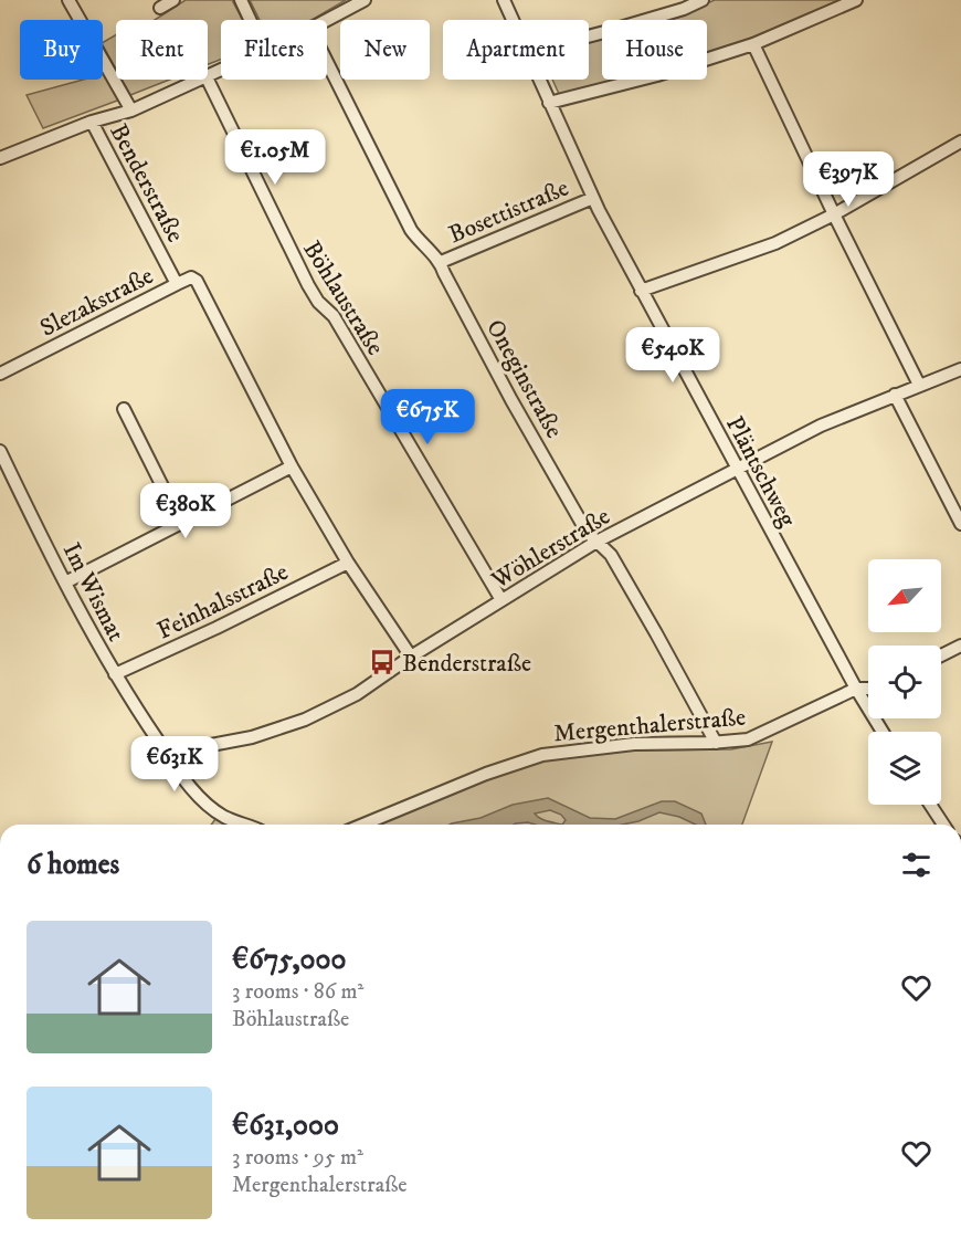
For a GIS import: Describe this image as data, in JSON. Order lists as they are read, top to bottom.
{
  "streets": {
    "street": [
      "Benderstraße",
      "Bosettistraße",
      "Böhlaustraße",
      "Slezakstraße",
      "Oneginstraße",
      "Pläntschweg",
      "Wöhlerstraße",
      "Im Wismat",
      "Feinhalsstraße",
      "Mergenthalerstraße"
    ]
  },
  "crossings": [
    ["Benderstraße", "Slezakstraße"],
    ["Bosettistraße", "Oneginstraße"],
    ["Bosettistraße", "Pläntschweg"],
    ["Böhlaustraße", "Wöhlerstraße"],
    ["Oneginstraße", "Wöhlerstraße"],
    ["Oneginstraße", "Mergenthalerstraße"],
    ["Pläntschweg", "Wöhlerstraße"],
    ["Pläntschweg", "Mergenthalerstraße"],
    ["Wöhlerstraße", "Im Wismat"],
    ["Im Wismat", "Feinhalsstraße"]
  ],
  "places": {
    "bus stop": ["Benderstraße"]
  },
  "north": "bottom left",
  "page": {
    "chip": [
      "Buy",
      "Rent",
      "Filters",
      "New",
      "Apartment",
      "House"
    ],
    "price": [
      "€1.05M",
      "€397K",
      "€540K",
      "€675K",
      "€380K",
      "€631K"
    ],
    "heading": "6 homes",
    "list": [
      {
        "name": "€675,000",
        "note": "3 rooms · 86 m² · Böhlaustraße"
      },
      {
        "name": "€631,000",
        "note": "3 rooms · 95 m² · Mergenthalerstraße"
      }
    ]
  }
}
